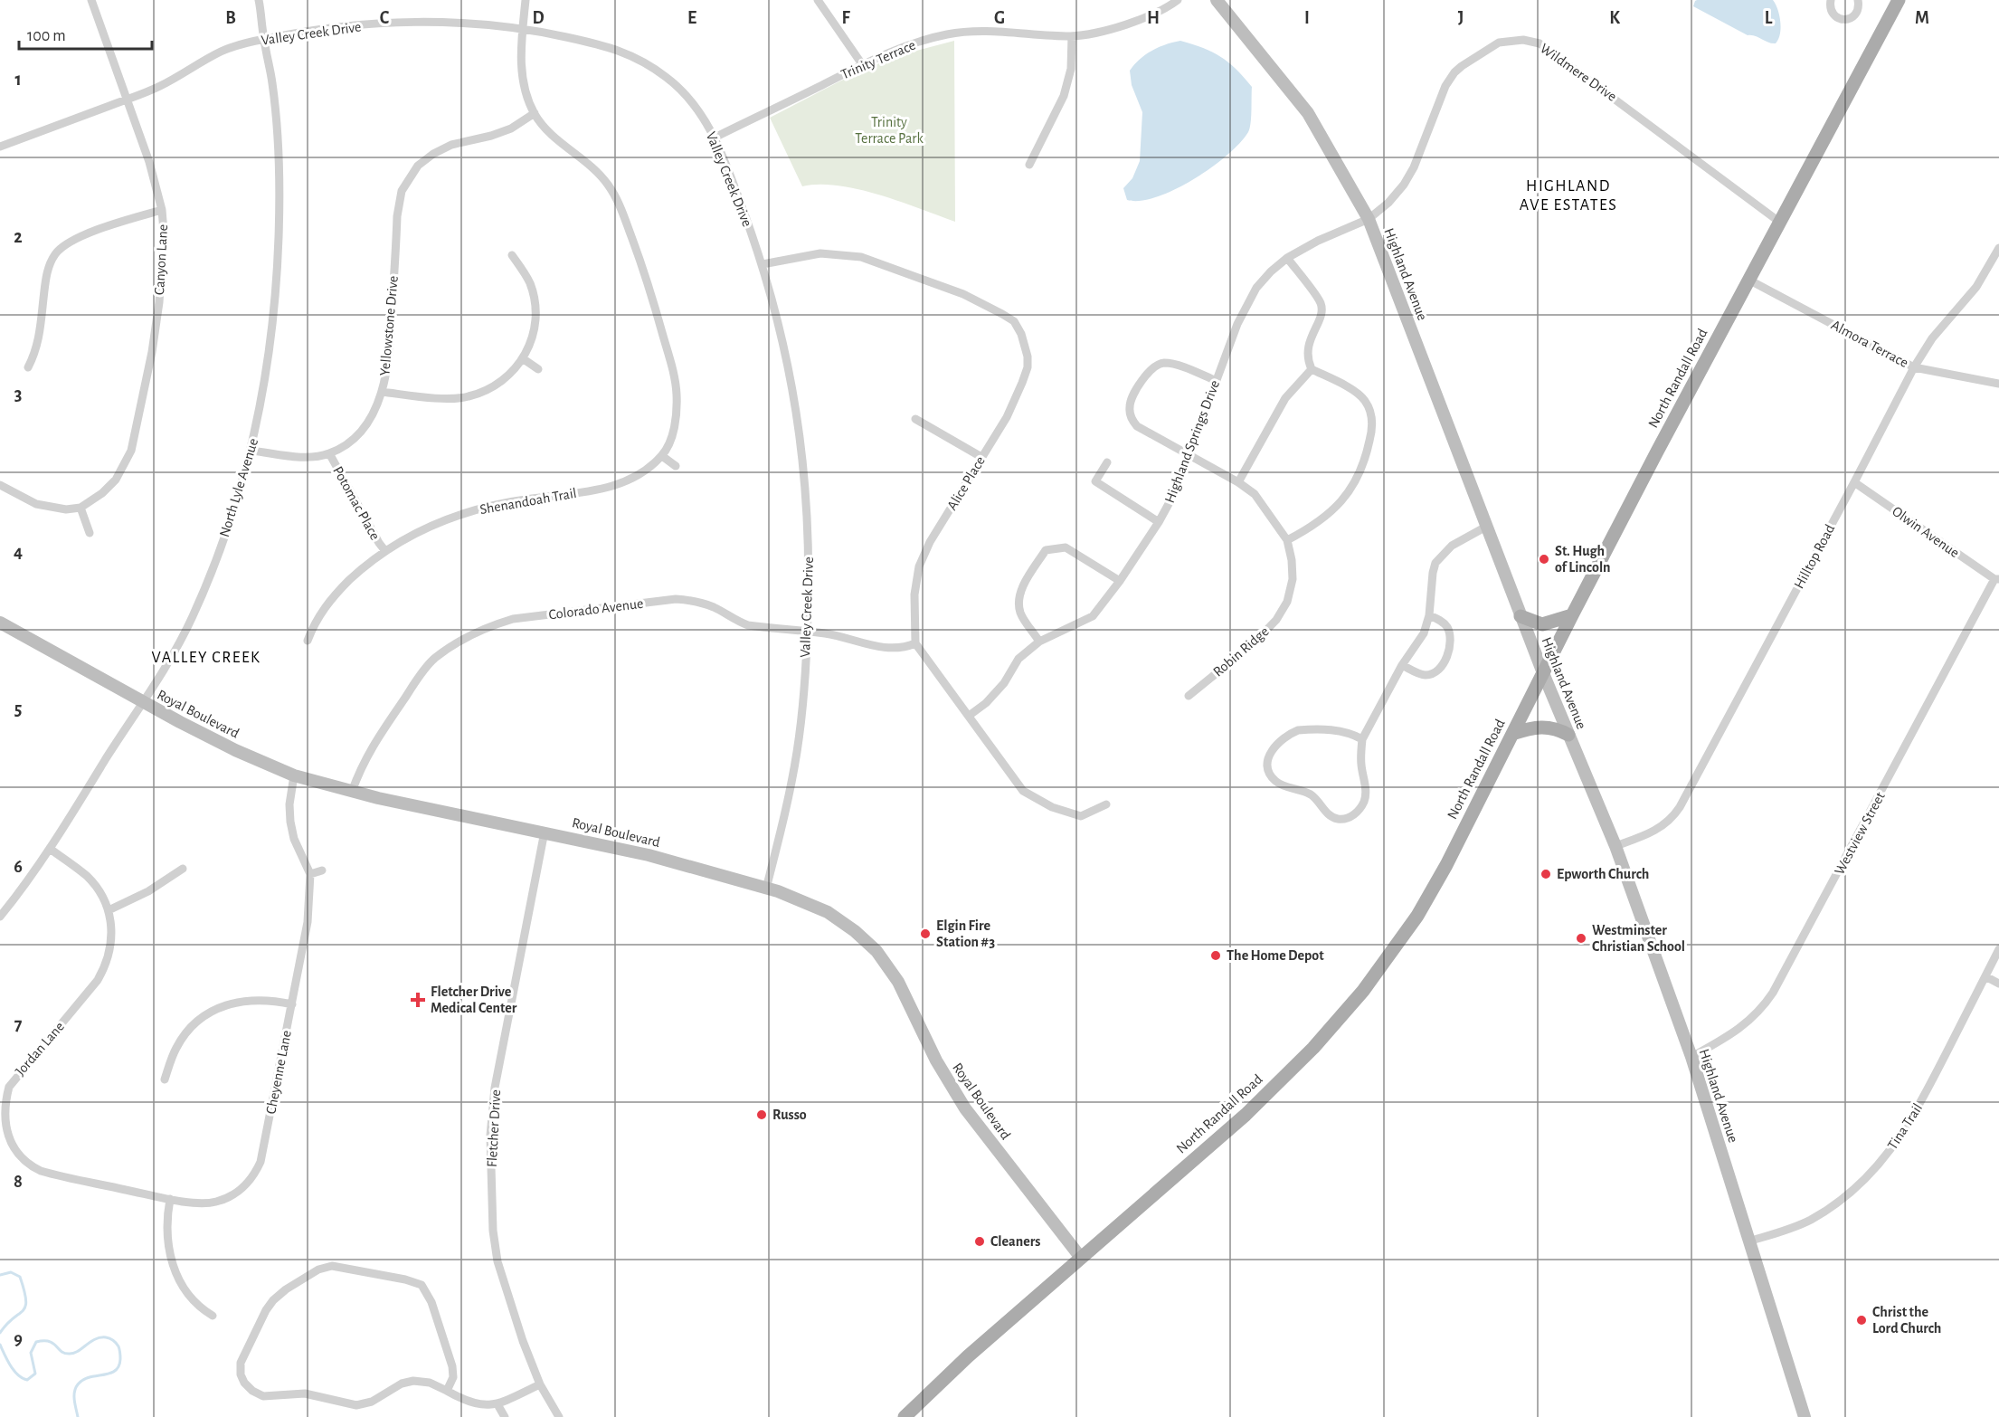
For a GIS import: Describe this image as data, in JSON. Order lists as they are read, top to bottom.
{
  "streets": {
    "main road": ["Highland Avenue", "North Randall Road", "Royal Boulevard"],
    "street": [
      "Valley Creek Drive",
      "Trinity Terrace",
      "Wildmere Drive",
      "Canyon Lane",
      "Yellowstone Drive",
      "Almora Terrace",
      "Highland Springs Drive",
      "Alice Place",
      "North Lyle Avenue",
      "Shenandoah Trail",
      "Potomac Place",
      "Olwin Avenue",
      "Hilltop Road",
      "Colorado Avenue",
      "Robin Ridge",
      "Westview Street",
      "Jordan Lane",
      "Cheyenne Lane",
      "Tina Trail",
      "Fletcher Drive"
    ]
  },
  "crossings": [
    ["Valley Creek Drive", "Trinity Terrace"],
    ["Valley Creek Drive", "Canyon Lane"],
    ["Valley Creek Drive", "Alice Place"],
    ["Valley Creek Drive", "North Lyle Avenue"],
    ["Valley Creek Drive", "Colorado Avenue"],
    ["Valley Creek Drive", "Royal Boulevard"],
    ["Wildmere Drive", "Highland Avenue"],
    ["Wildmere Drive", "North Randall Road"],
    ["Wildmere Drive", "Highland Springs Drive"],
    ["Highland Avenue", "North Randall Road"],
    ["Highland Avenue", "Highland Springs Drive"],
    ["Highland Avenue", "Hilltop Road"],
    ["Highland Avenue", "Westview Street"],
    ["Highland Avenue", "Tina Trail"],
    ["Yellowstone Drive", "North Lyle Avenue"],
    ["Yellowstone Drive", "Potomac Place"],
    ["Almora Terrace", "North Randall Road"],
    ["Almora Terrace", "Hilltop Road"],
    ["North Randall Road", "Royal Boulevard"],
    ["Highland Springs Drive", "Robin Ridge"],
    ["Alice Place", "Colorado Avenue"],
    ["North Lyle Avenue", "Royal Boulevard"],
    ["North Lyle Avenue", "Jordan Lane"],
    ["Shenandoah Trail", "Potomac Place"],
    ["Olwin Avenue", "Hilltop Road"],
    ["Olwin Avenue", "Westview Street"],
    ["Colorado Avenue", "Royal Boulevard"],
    ["Royal Boulevard", "Cheyenne Lane"],
    ["Royal Boulevard", "Fletcher Drive"],
    ["Jordan Lane", "Cheyenne Lane"]
  ],
  "districts": ["HIGHLAND AVE ESTATES", "VALLEY CREEK"],
  "parks": ["Trinity Terrace Park"],
  "places": {
    "other": [
      "St. Hugh of Lincoln",
      "Epworth Church",
      "Elgin Fire Station #3",
      "Westminster Christian School",
      "The Home Depot",
      "Russo",
      "Cleaners",
      "Christ the Lord Church"
    ],
    "health": ["Fletcher Drive Medical Center"]
  },
  "scale_bar": "100 m",
  "grid": {
    "columns": [
      "B",
      "C",
      "D",
      "E",
      "F",
      "G",
      "H",
      "I",
      "J",
      "K",
      "L",
      "M"
    ],
    "rows": [
      "1",
      "2",
      "3",
      "4",
      "5",
      "6",
      "7",
      "8",
      "9"
    ]
  }
}
